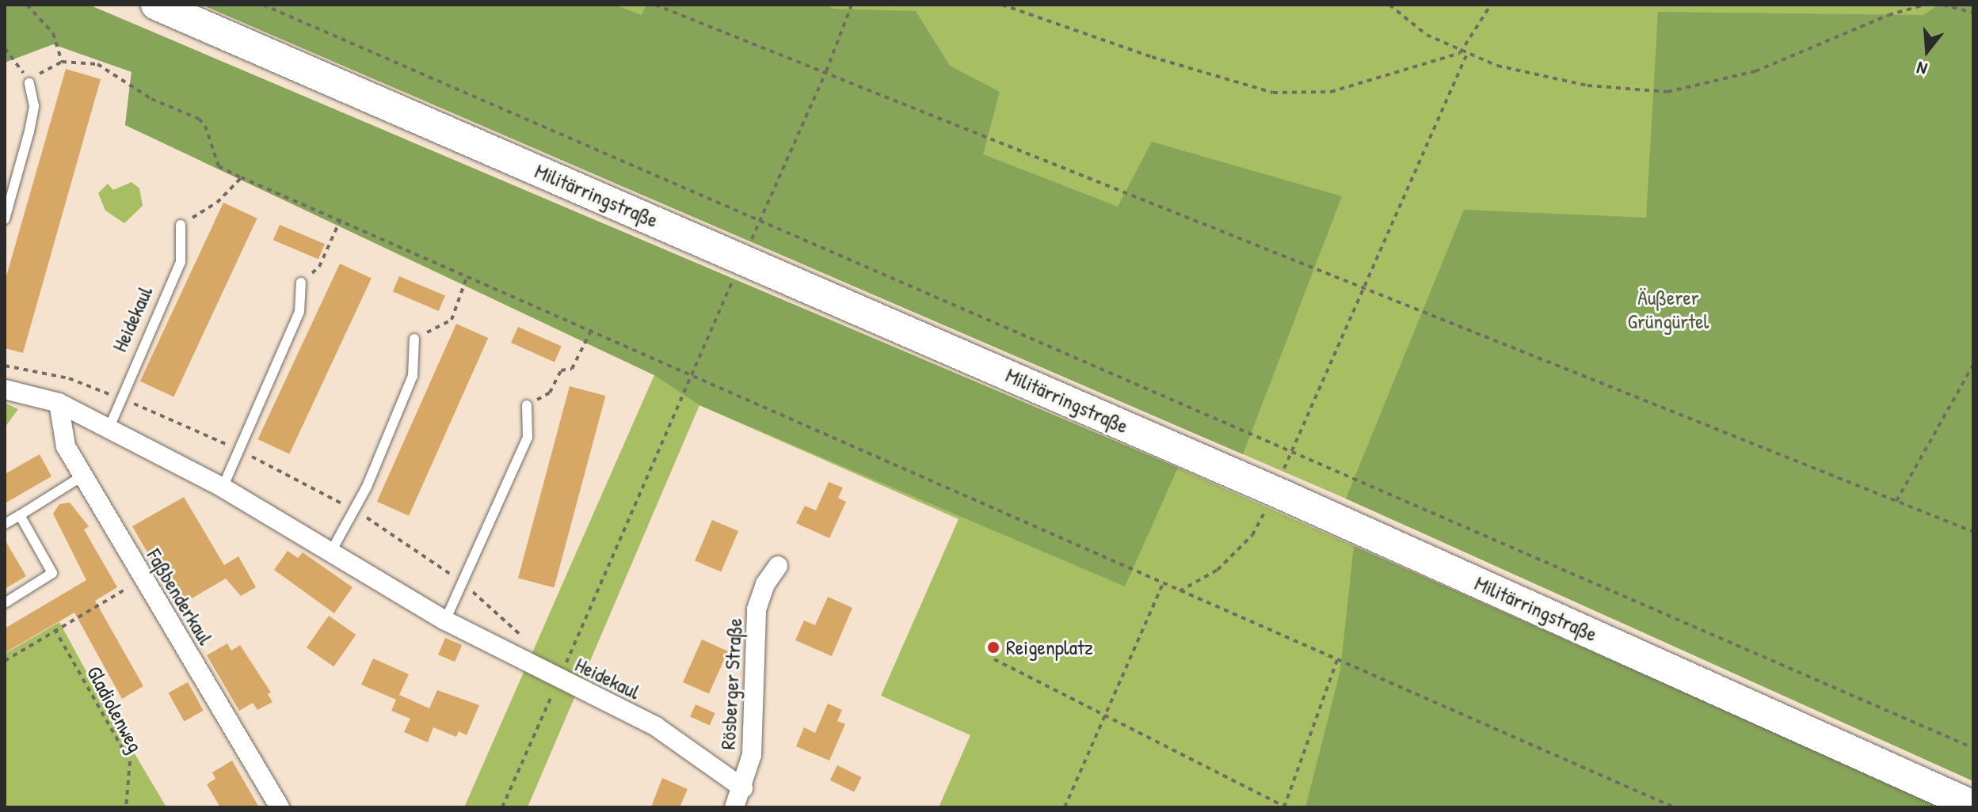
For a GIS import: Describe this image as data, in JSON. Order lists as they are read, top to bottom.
{
  "streets": {
    "main road": ["Militärringstraße"],
    "street": ["Heidekaul", "Faßbenderkaul", "Rösberger Straße"],
    "path": ["Gladiolenweg"]
  },
  "crossings": [
    ["Heidekaul", "Faßbenderkaul"],
    ["Heidekaul", "Rösberger Straße"]
  ],
  "parks": ["Äußerer Grüngürtel"],
  "places": ["Reigenplatz"],
  "north": "bottom"
}
